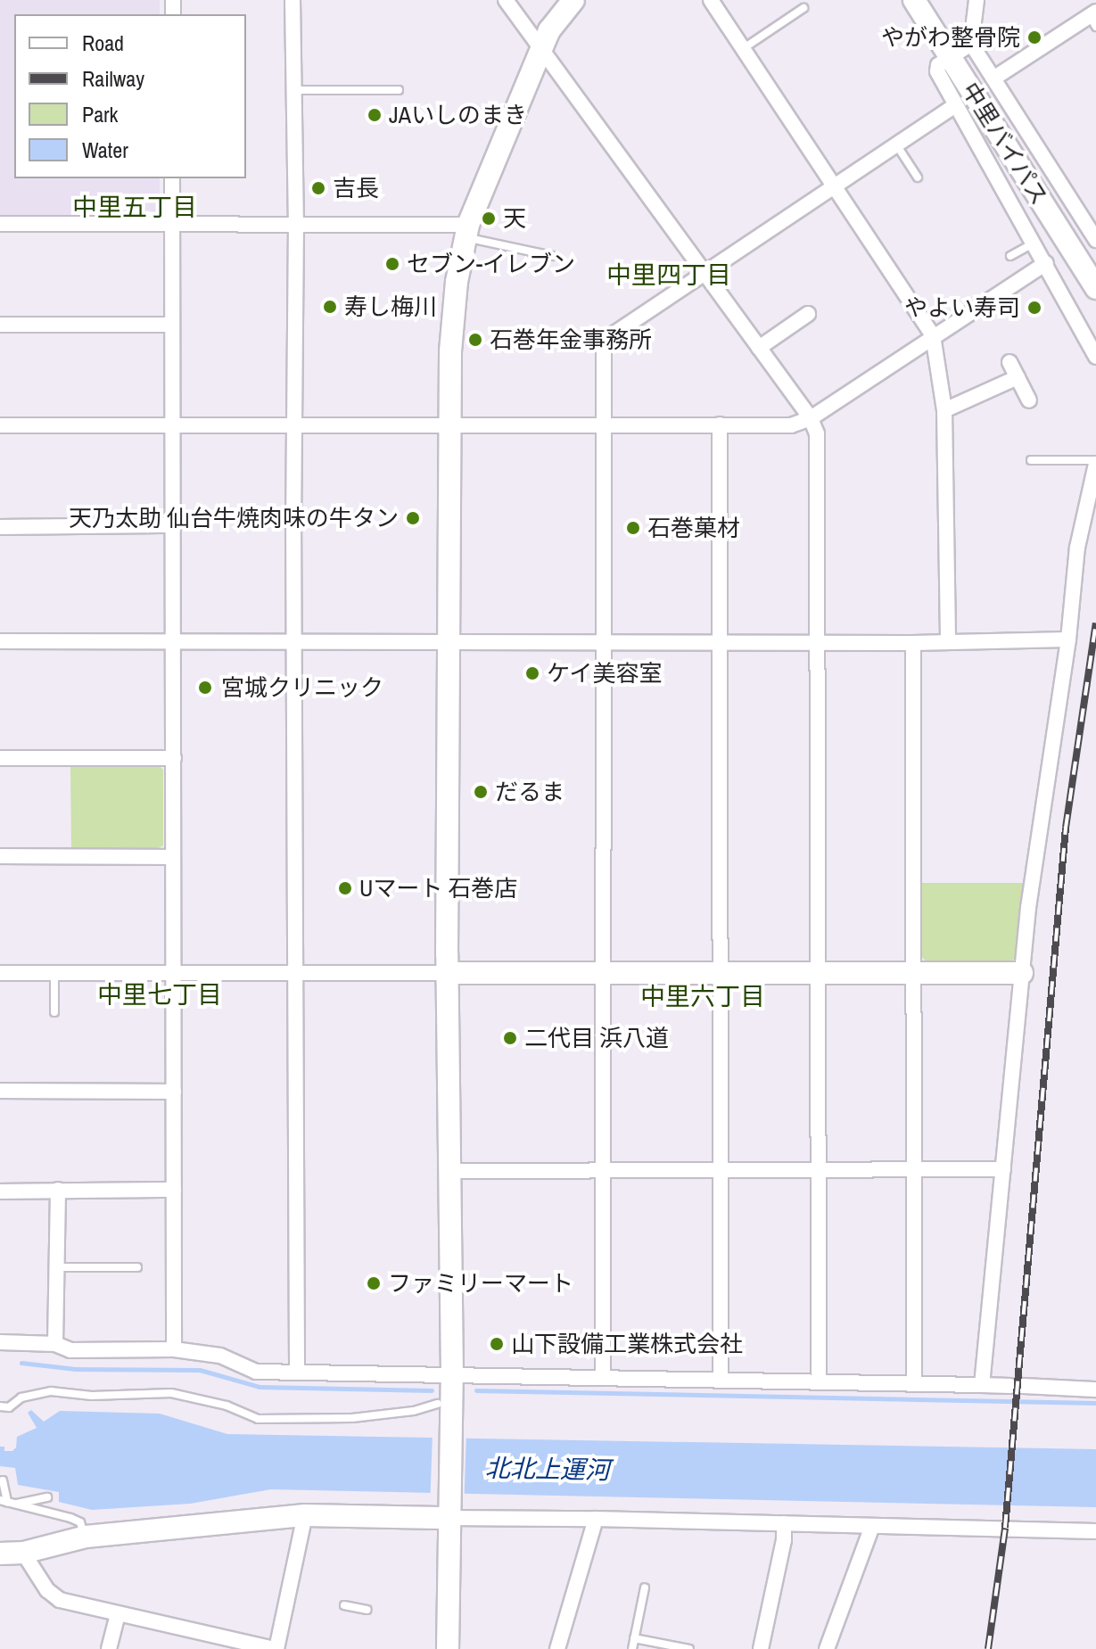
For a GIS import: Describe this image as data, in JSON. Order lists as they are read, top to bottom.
{
  "streets": {
    "street": ["中里バイパス"]
  },
  "districts": [
    "中里五丁目",
    "中里四丁目",
    "中里七丁目",
    "中里六丁目"
  ],
  "water": ["北北上運河"],
  "places": [
    "やがわ整骨院",
    "JAいしのまき",
    "吉長",
    "天",
    "セブン-イレブン",
    "寿し梅川",
    "やよい寿司",
    "石巻年金事務所",
    "天乃太助 仙台牛焼肉味の牛タン",
    "石巻菓材",
    "ケイ美容室",
    "宮城クリニック",
    "だるま",
    "Uマート 石巻店",
    "二代目 浜八道",
    "ファミリーマート",
    "山下設備工業株式会社"
  ],
  "legend": [
    "Road",
    "Railway",
    "Park",
    "Water"
  ]
}
